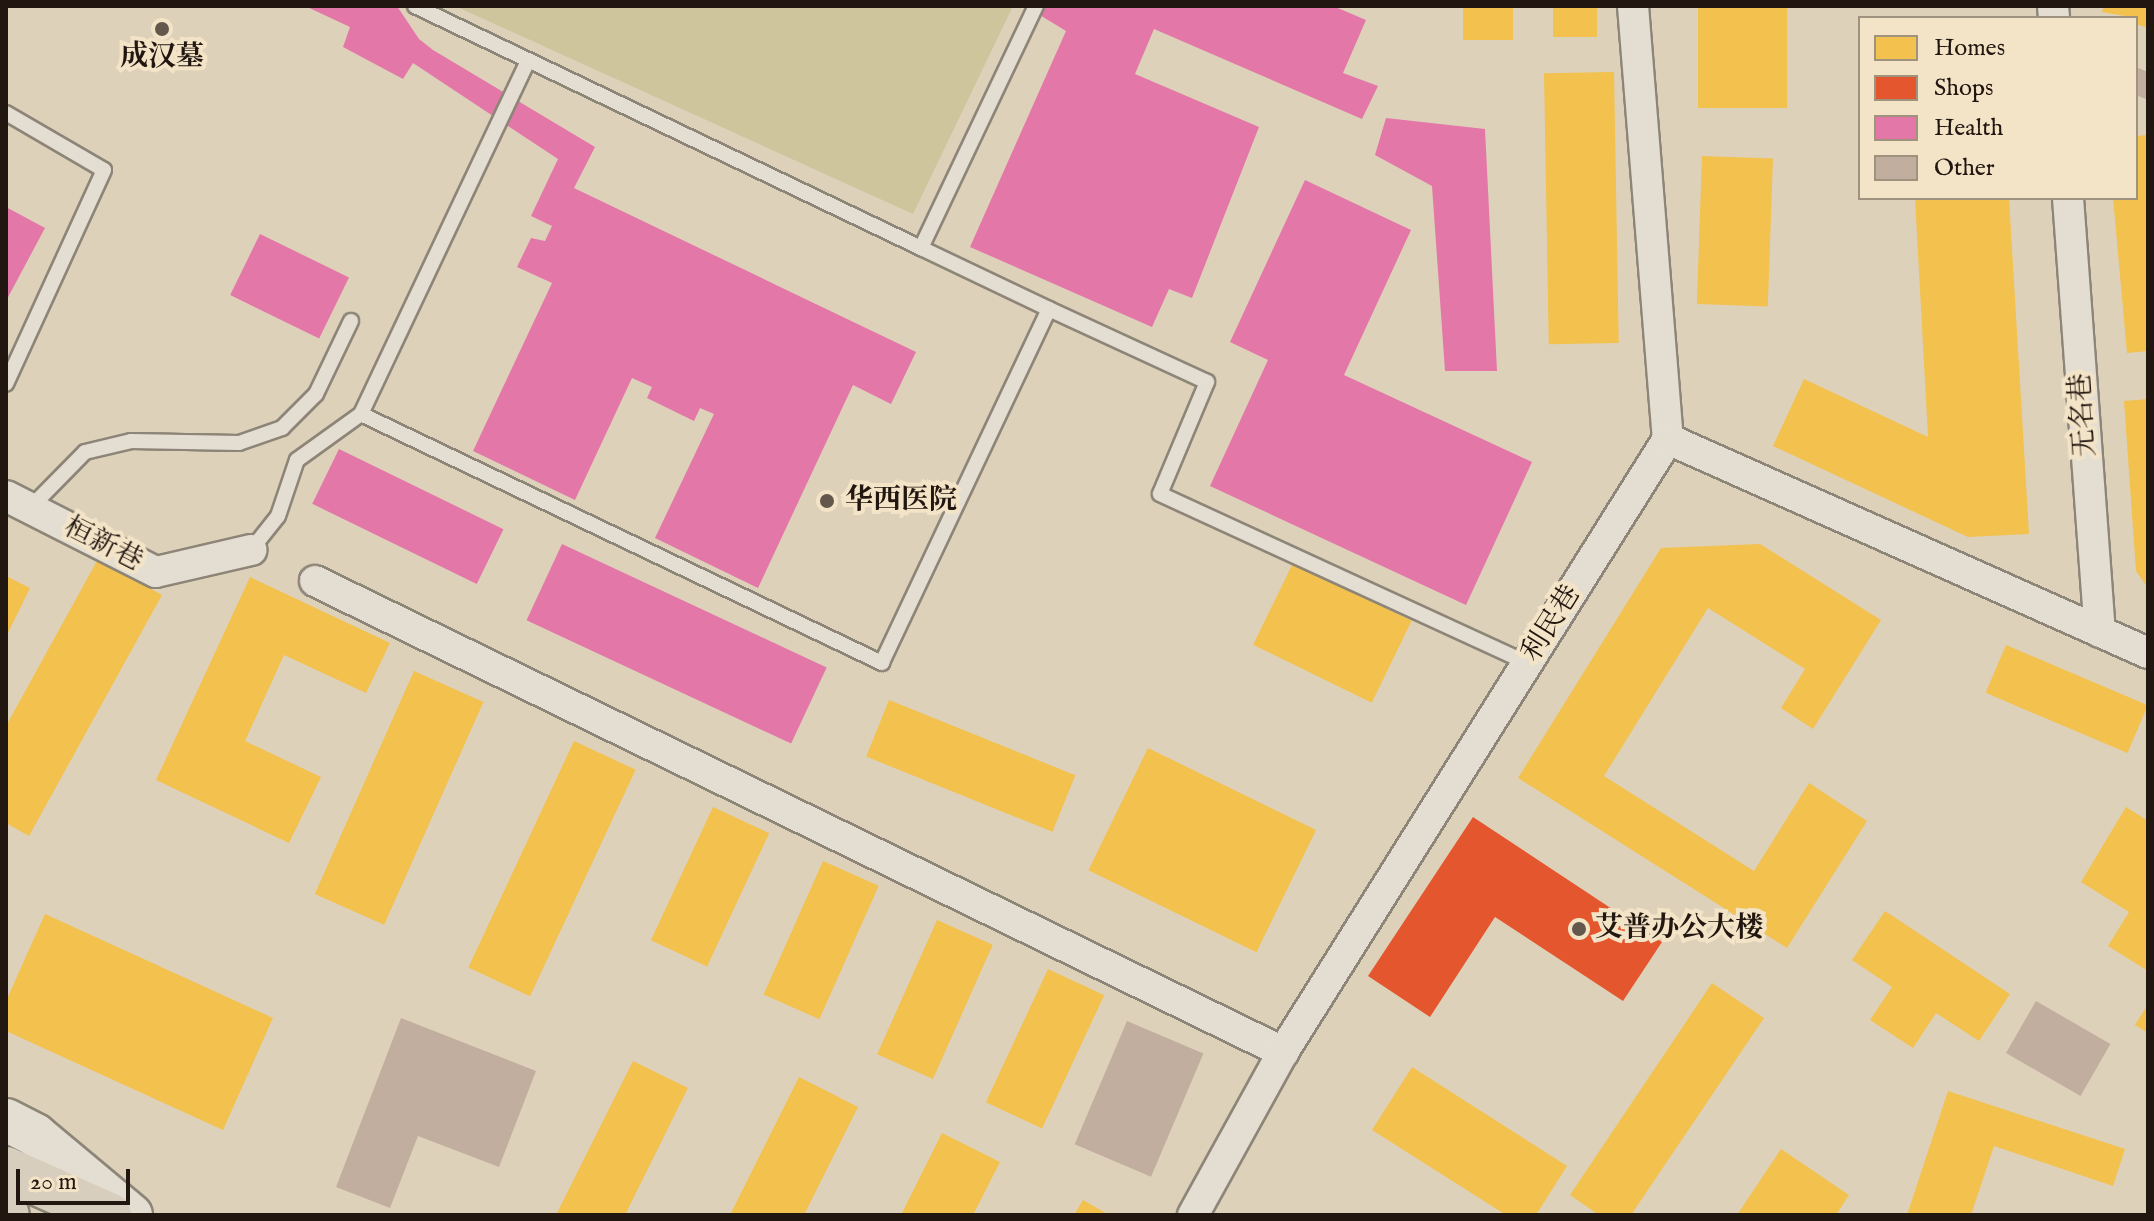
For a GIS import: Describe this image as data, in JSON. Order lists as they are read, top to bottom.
{
  "streets": {
    "street": ["无名巷", "桓新巷", "利民巷"]
  },
  "places": ["成汉墓", "华西医院", "艾普办公大楼"],
  "legend": [
    "Homes",
    "Shops",
    "Health",
    "Other"
  ],
  "scale_bar": "20 m"
}
